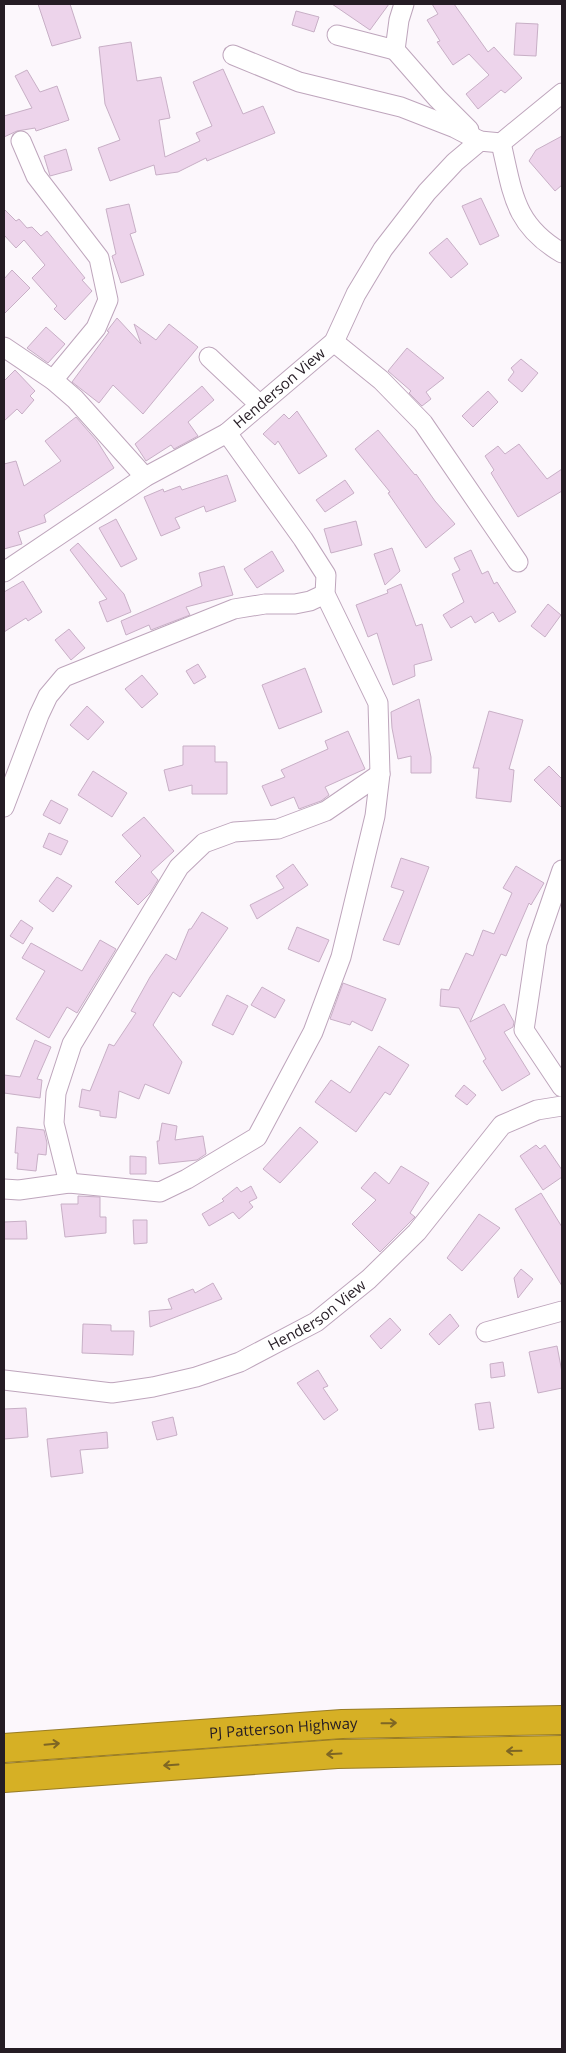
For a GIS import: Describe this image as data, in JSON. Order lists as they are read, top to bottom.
{
  "streets": {
    "highway": ["PJ Patterson Highway"],
    "street": ["Henderson View"]
  }
}
